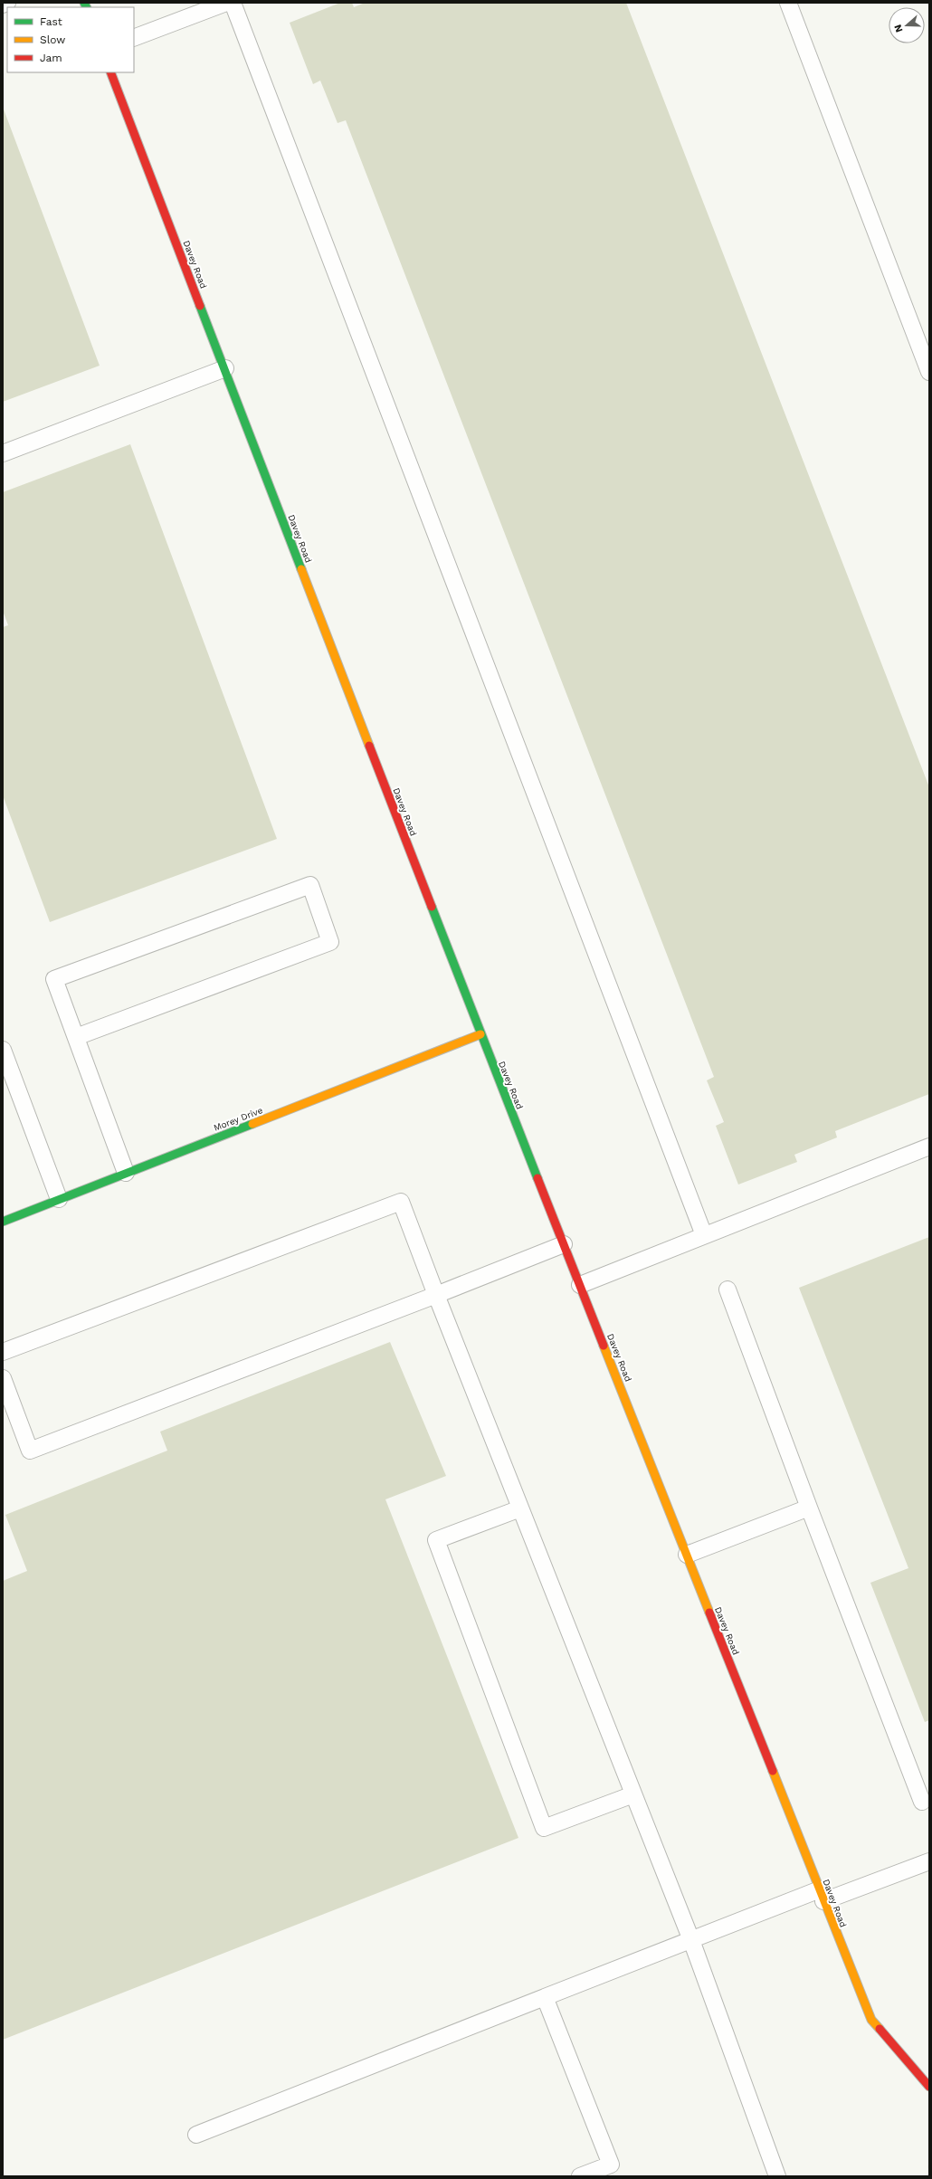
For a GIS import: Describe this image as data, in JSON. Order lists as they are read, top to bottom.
{
  "streets": {
    "street": ["Davey Road", "Morey Drive"]
  },
  "crossings": [
    ["Davey Road", "Morey Drive"]
  ],
  "legend": ["Fast", "Slow", "Jam"],
  "north": "left"
}
